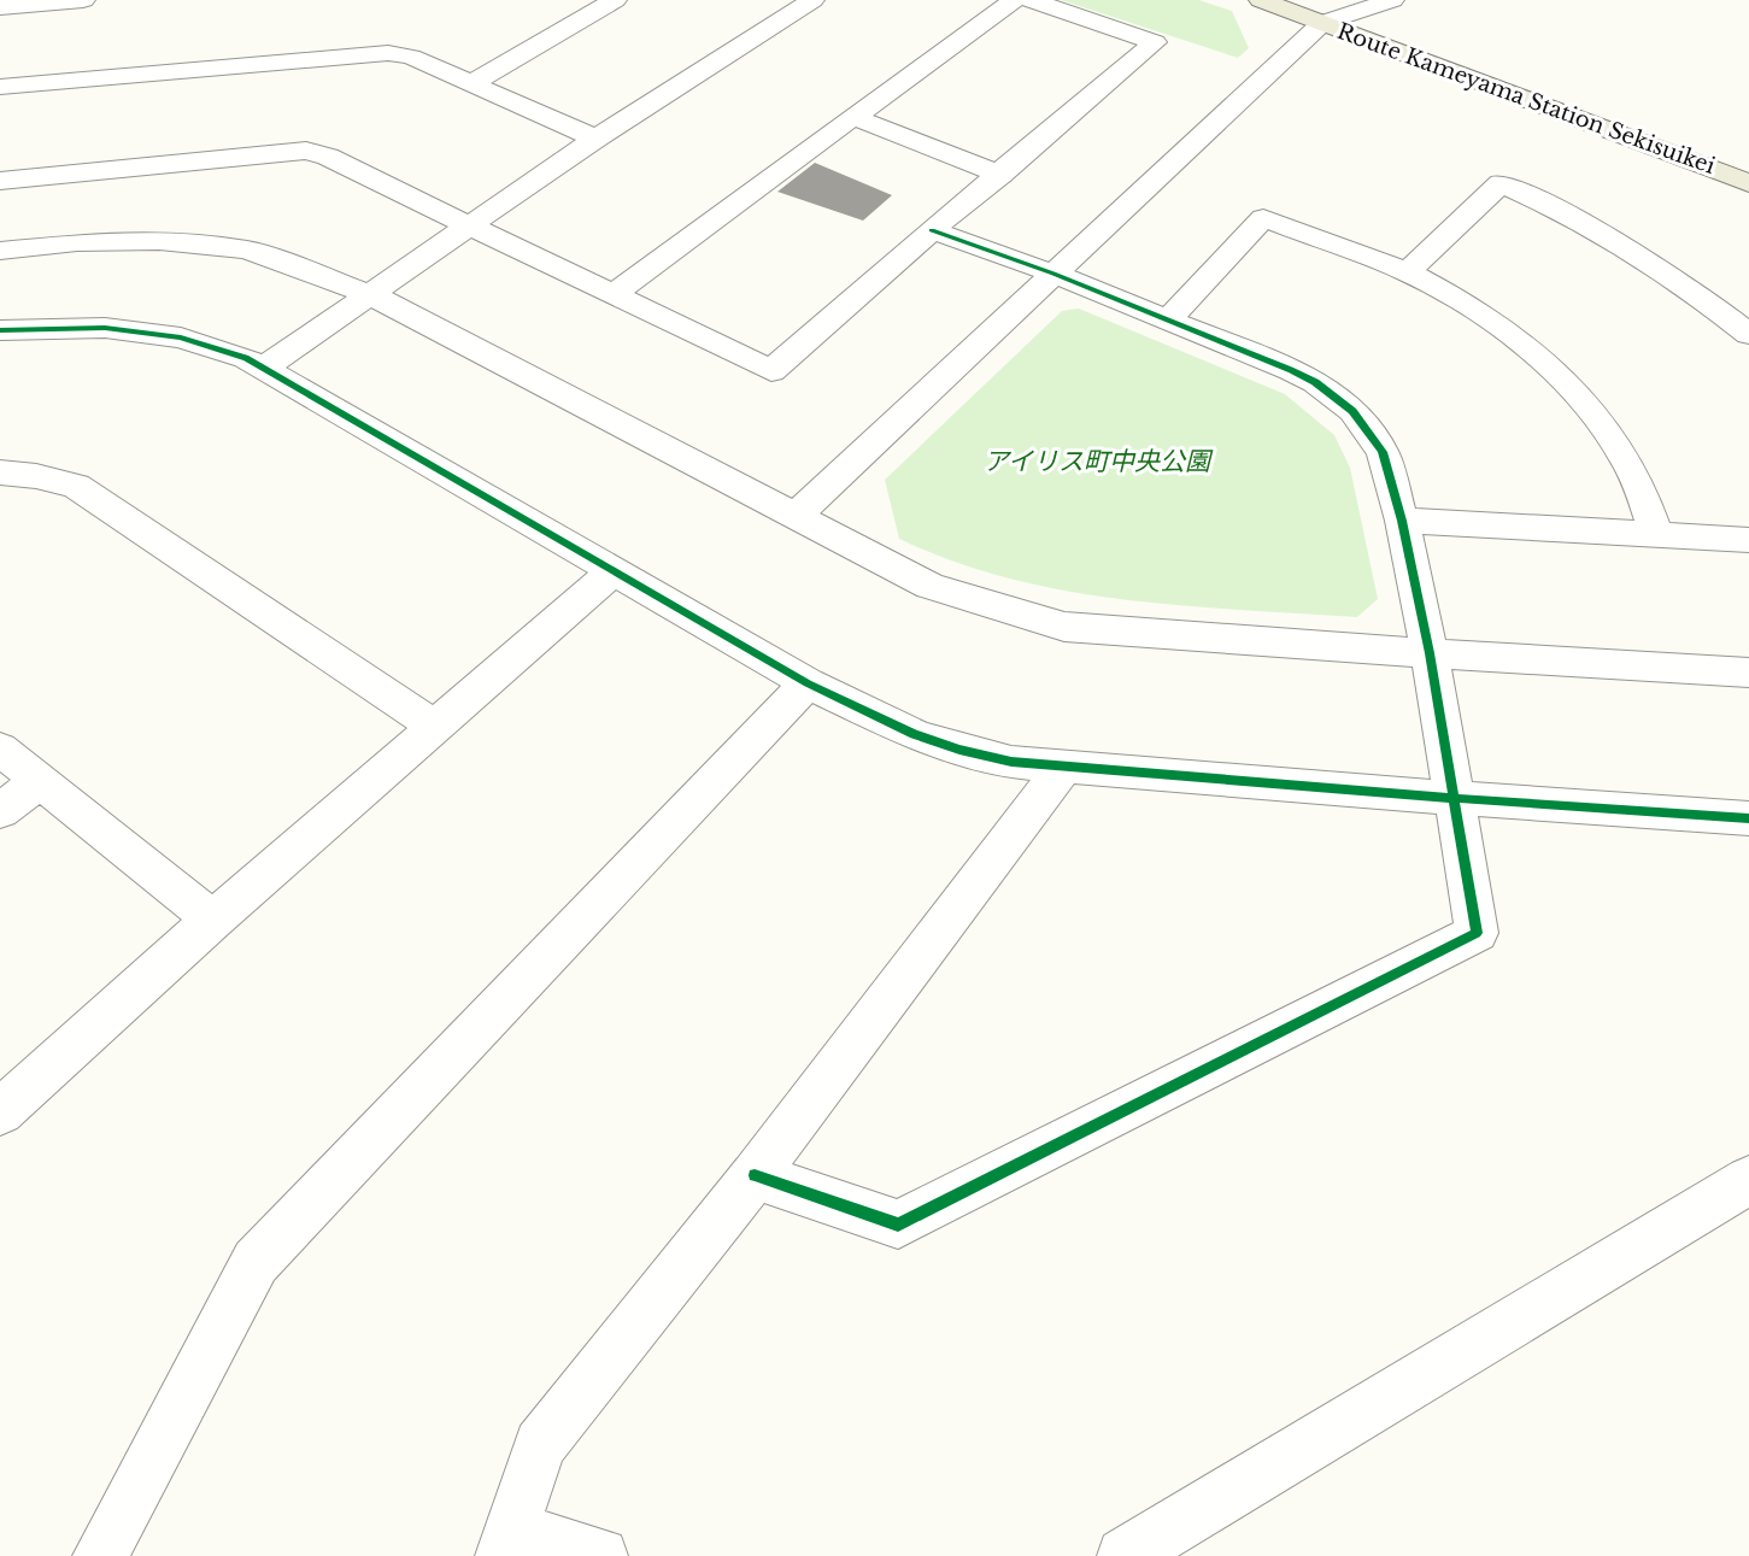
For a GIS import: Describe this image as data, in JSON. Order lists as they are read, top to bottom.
{
  "streets": {
    "main road": ["Route Kameyama Station Sekisuikei"]
  },
  "parks": ["アイリス町中央公園"]
}
